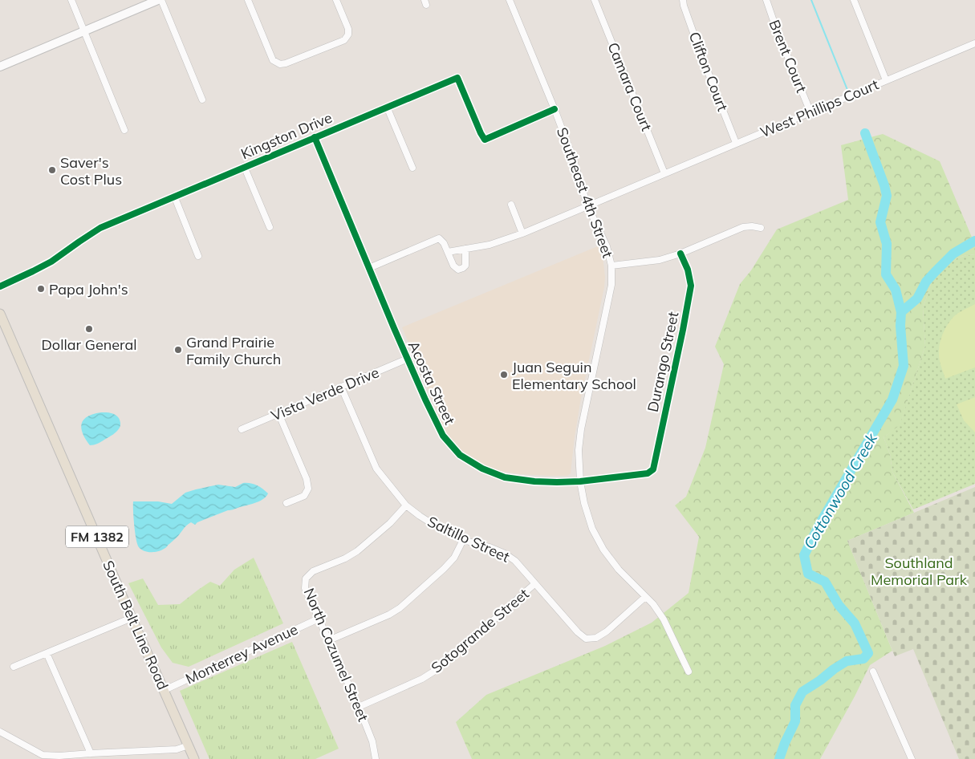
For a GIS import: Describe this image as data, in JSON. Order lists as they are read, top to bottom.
{
  "streets": {
    "main road": ["FM 1382", "South Belt Line Road"],
    "street": [
      "Brent Court",
      "Clifton Court",
      "Camara Court",
      "West Phillips Court",
      "Kingston Drive",
      "Southeast 4th Street",
      "Durango Street",
      "Acosta Street",
      "Vista Verde Drive",
      "Saltillo Street",
      "Sotogrande Street",
      "Monterrey Avenue",
      "North Cozumel Street"
    ]
  },
  "crossings": [
    ["Brent Court", "West Phillips Court"],
    ["Clifton Court", "West Phillips Court"],
    ["Camara Court", "West Phillips Court"],
    ["West Phillips Court", "Southeast 4th Street"],
    ["Kingston Drive", "Southeast 4th Street"],
    ["Kingston Drive", "Acosta Street"],
    ["Southeast 4th Street", "Acosta Street"],
    ["Southeast 4th Street", "Saltillo Street"],
    ["Durango Street", "Acosta Street"],
    ["Acosta Street", "Vista Verde Drive"],
    ["Vista Verde Drive", "Saltillo Street"],
    ["Saltillo Street", "Sotogrande Street"],
    ["Saltillo Street", "North Cozumel Street"],
    ["South Belt Line Road", "Monterrey Avenue"],
    ["Sotogrande Street", "North Cozumel Street"],
    ["Monterrey Avenue", "North Cozumel Street"]
  ],
  "water": ["Cottonwood Creek"],
  "parks": ["Southland Memorial Park"],
  "places": [
    "Saver's Cost Plus",
    "Papa John's",
    "Dollar General",
    "Grand Prairie Family Church",
    "Juan Seguin Elementary School"
  ]
}
